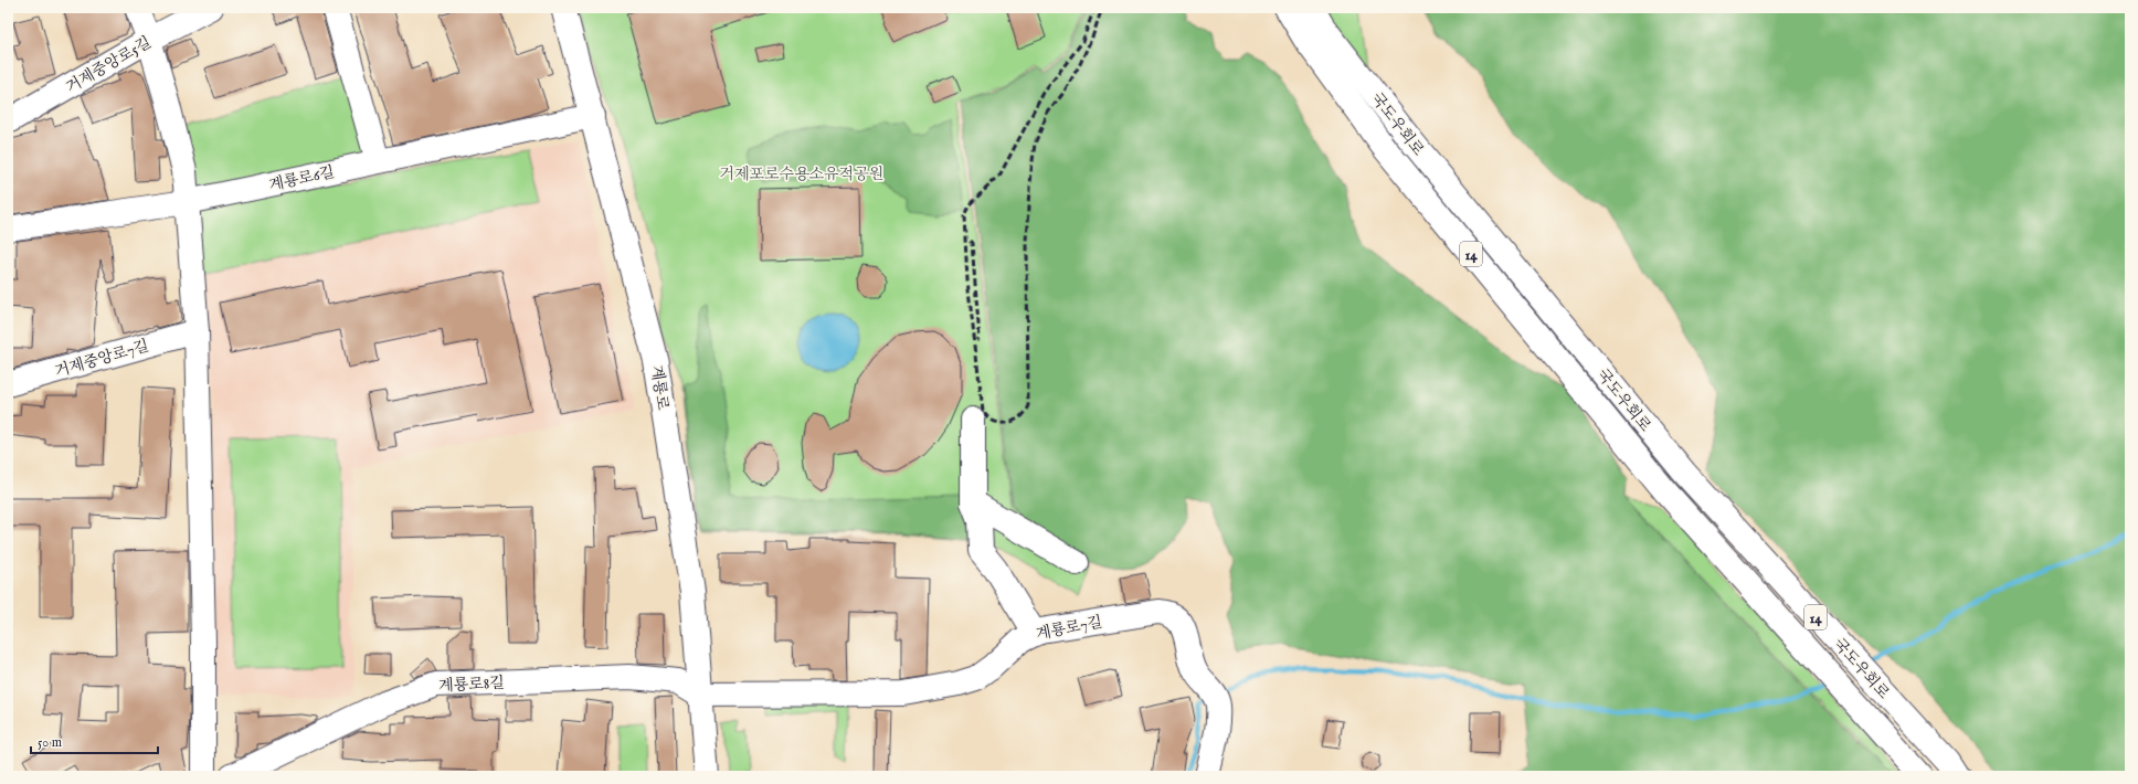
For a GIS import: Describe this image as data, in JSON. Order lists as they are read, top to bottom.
{
  "streets": {
    "main road": [
      "거제중앙로5길",
      "국도우회로",
      "계룡로6길",
      "14",
      "거제중앙로7길",
      "계룡로",
      "계룡로7길",
      "계룡로8길"
    ]
  },
  "crossings": [
    ["계룡로6길", "계룡로"],
    ["계룡로", "계룡로7길"],
    ["계룡로", "계룡로8길"],
    ["계룡로7길", "계룡로8길"]
  ],
  "parks": ["거제포로수용소유적공원"],
  "scale_bar": "50 m"
}
